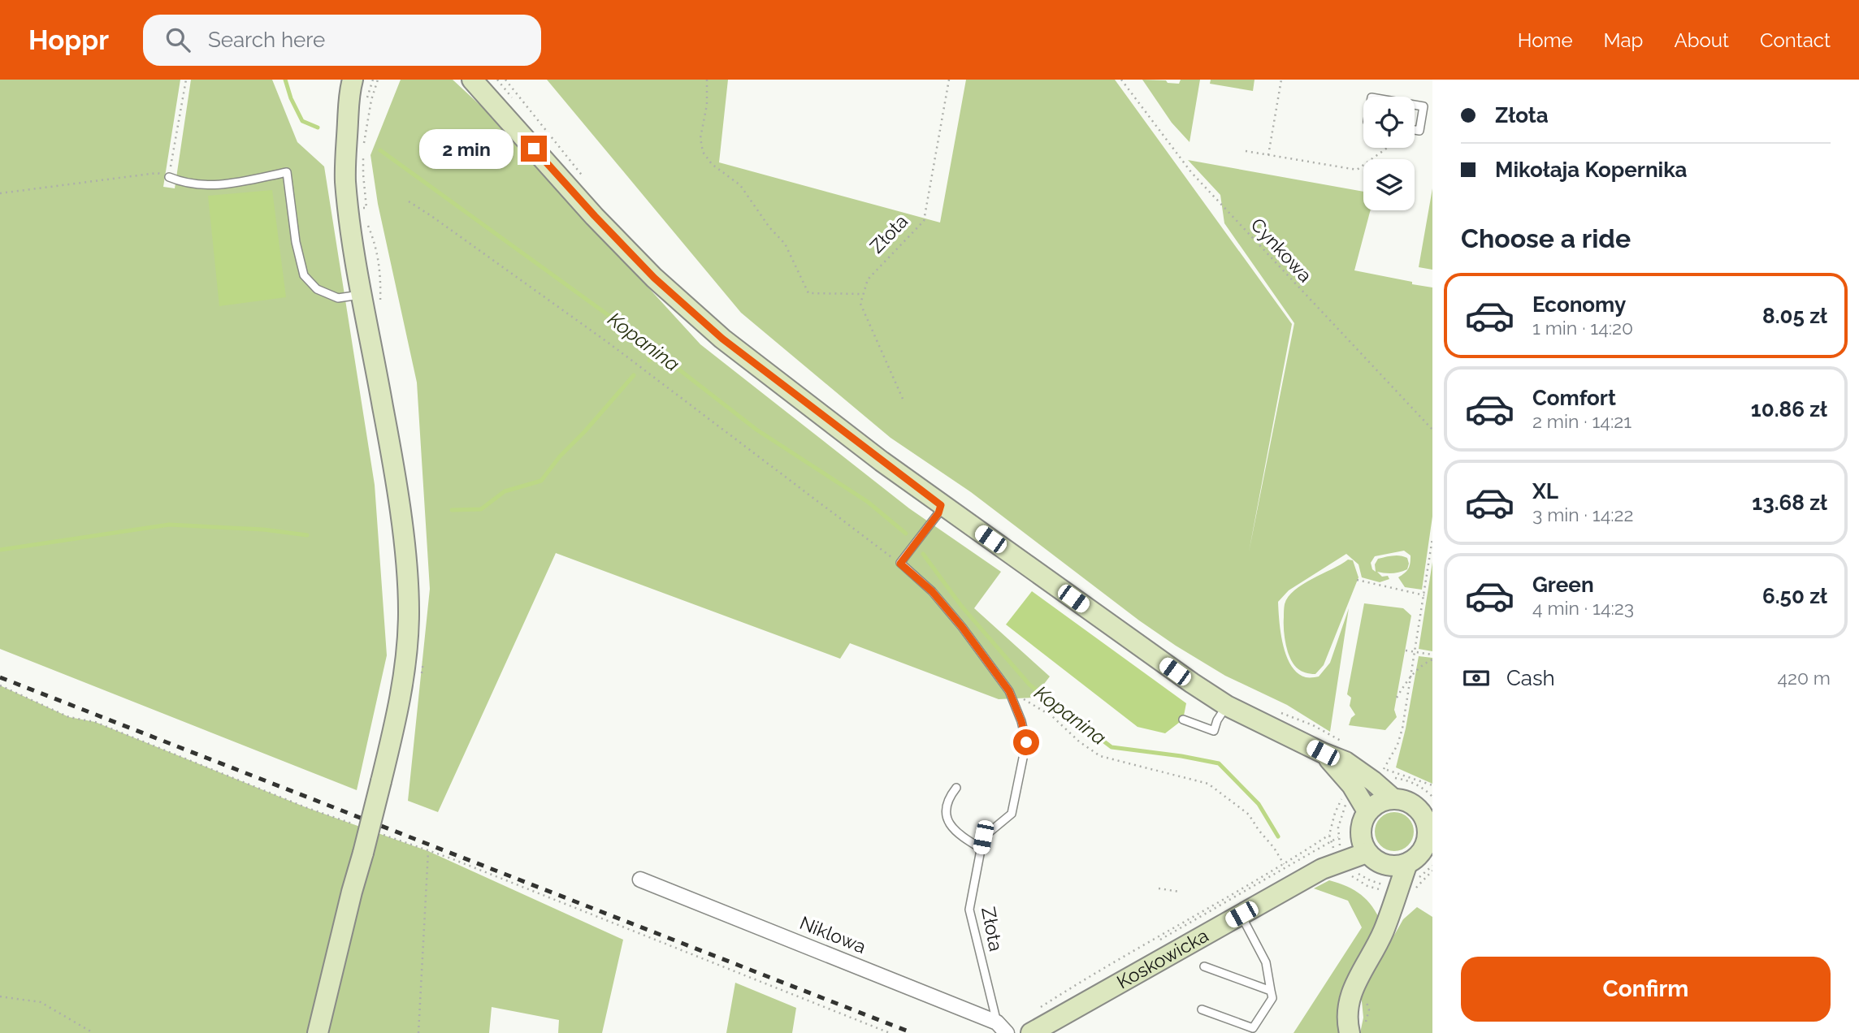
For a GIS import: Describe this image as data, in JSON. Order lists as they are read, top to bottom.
{
  "streets": {
    "street": ["Niklowa", "Koskowicka"],
    "lane": ["Złota"],
    "path": ["Cynkowa"]
  },
  "crossings": [
    ["Złota", "Niklowa"]
  ],
  "water": ["Kopanina"],
  "page": {
    "header": "Hoppr",
    "search": "Search here",
    "nav": [
      "Home",
      "Map",
      "About",
      "Contact"
    ],
    "banner": ["Złota", "Mikołaja Kopernika"],
    "bubble": "2 min",
    "heading": "Choose a ride",
    "list": [
      {
        "name": "Economy",
        "note": "1 min · 14:20",
        "value": "8.05 zł"
      },
      {
        "name": "Comfort",
        "note": "2 min · 14:21",
        "value": "10.86 zł"
      },
      {
        "name": "XL",
        "note": "3 min · 14:22",
        "value": "13.68 zł"
      },
      {
        "name": "Green",
        "note": "4 min · 14:23",
        "value": "6.50 zł"
      }
    ],
    "pay": ["Cash", "420 m"],
    "buttons": "Confirm"
  }
}
